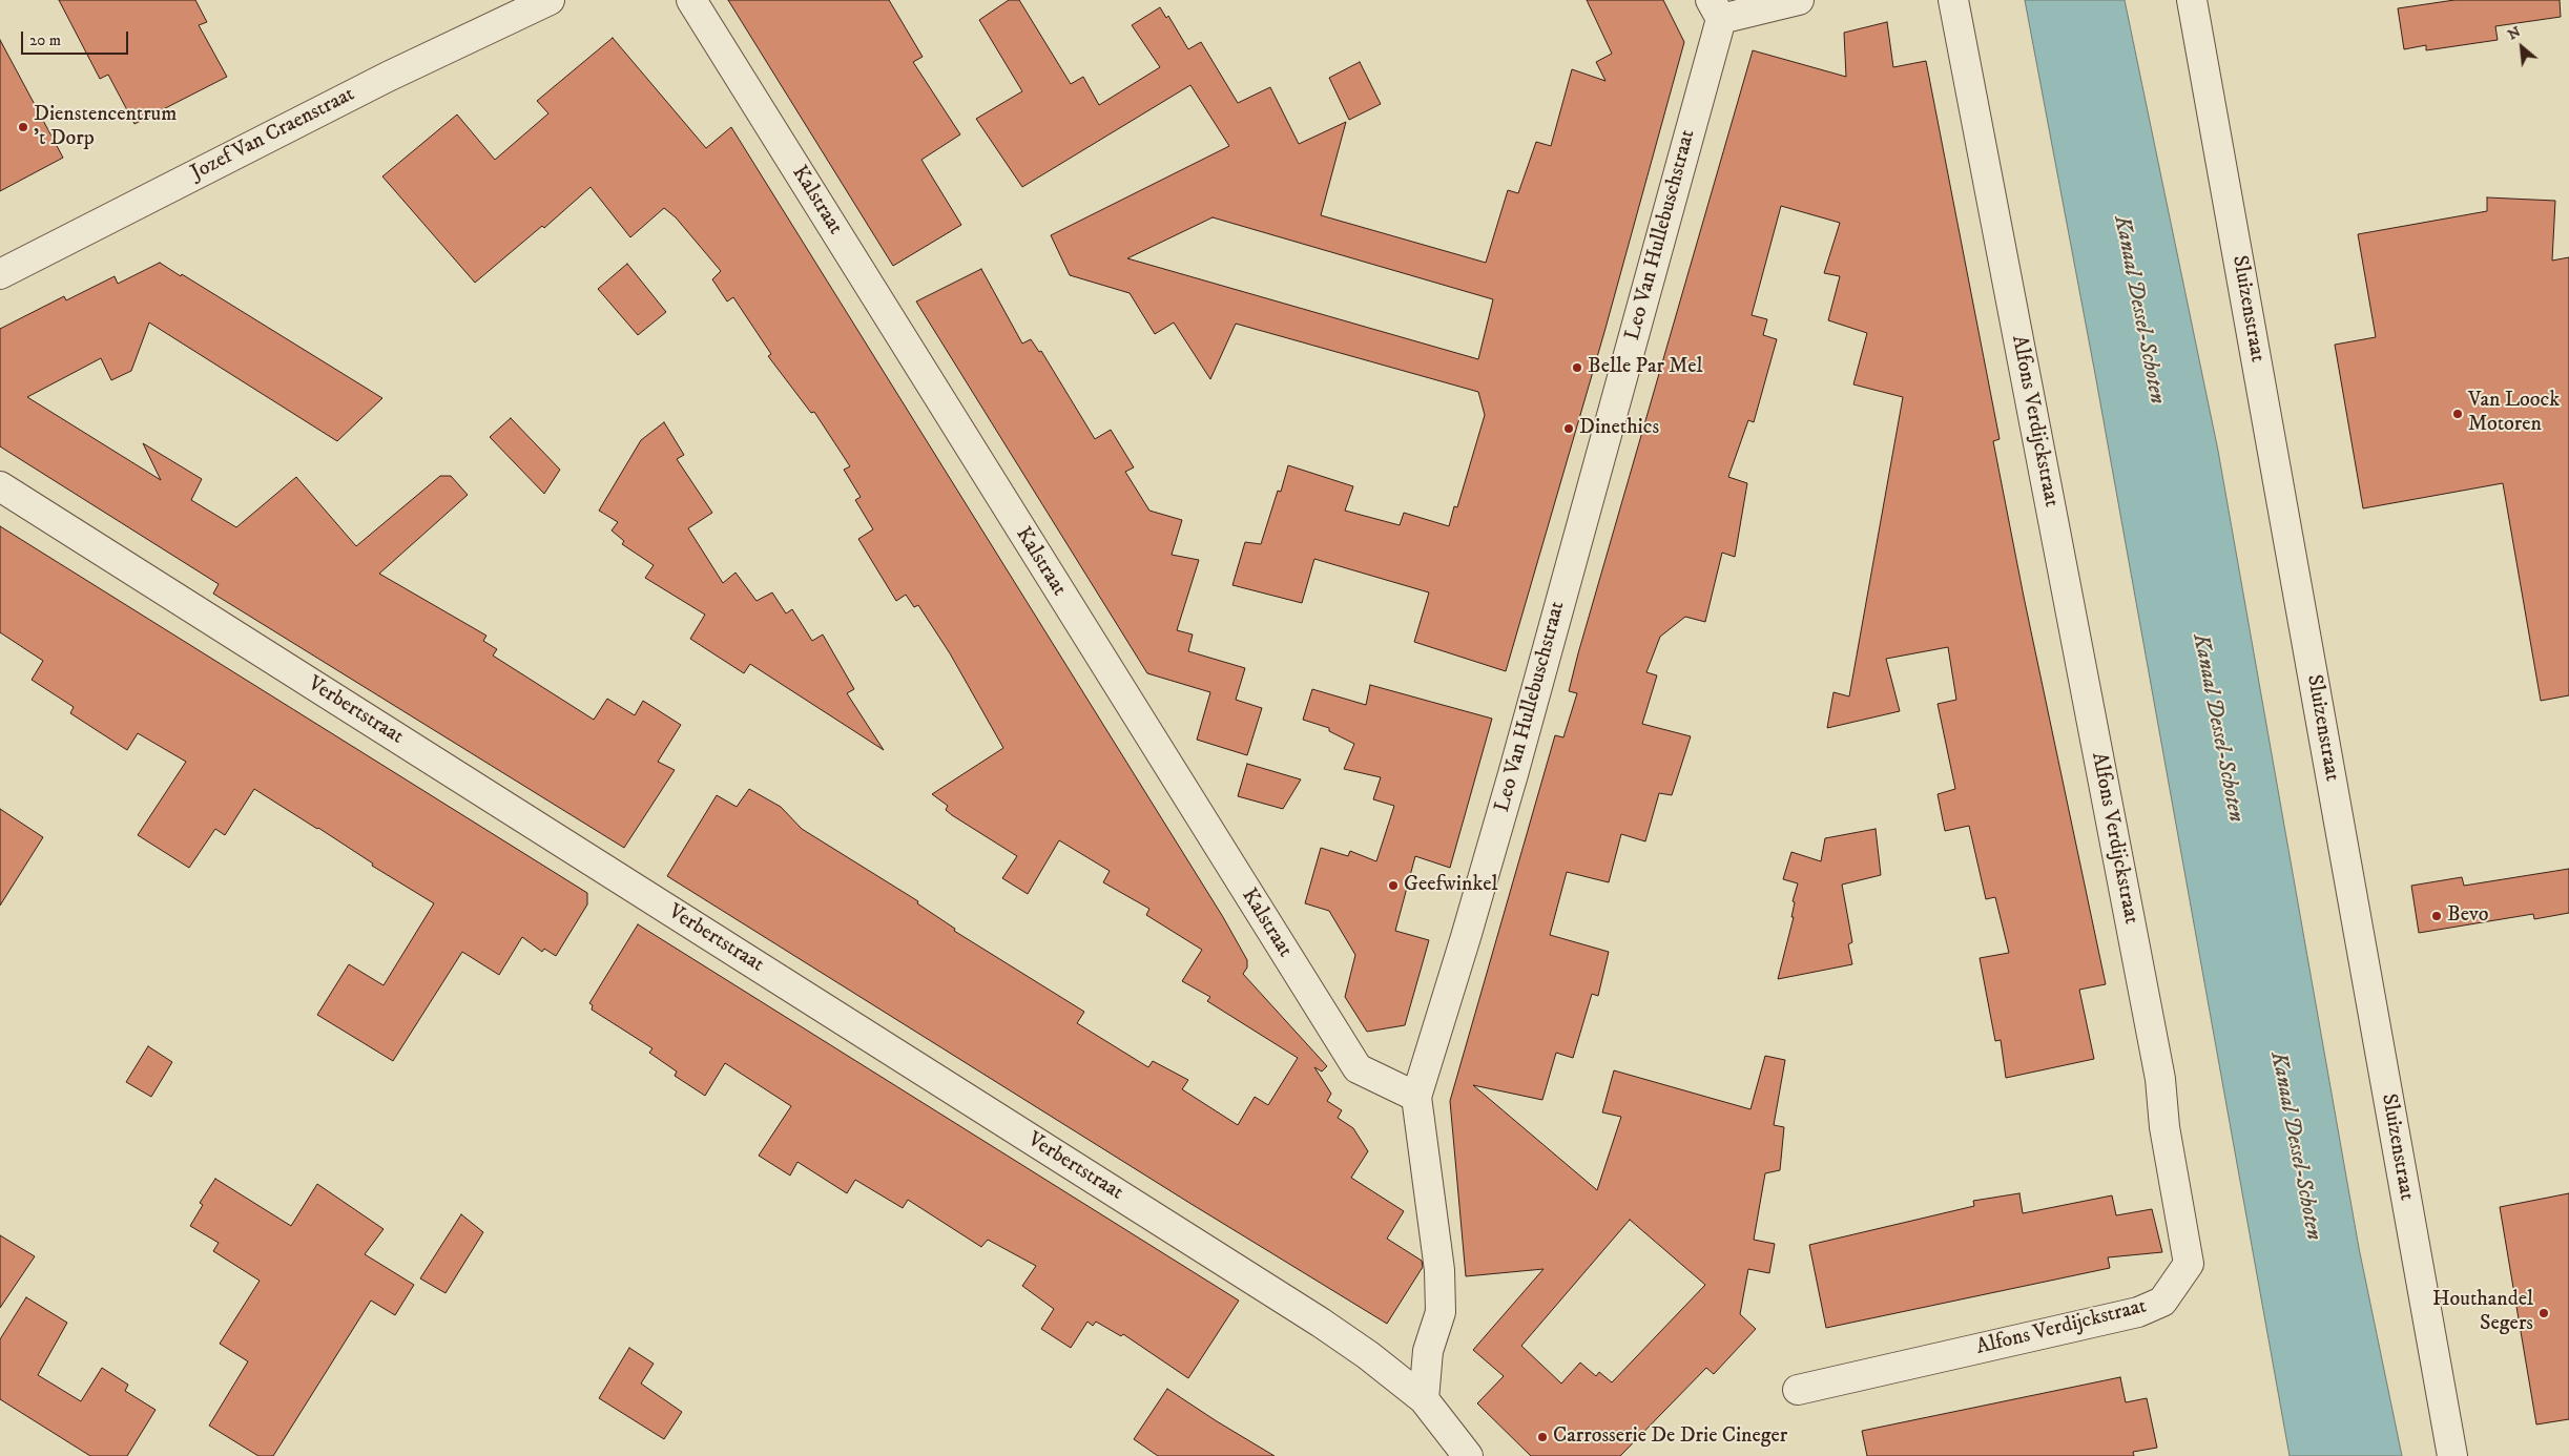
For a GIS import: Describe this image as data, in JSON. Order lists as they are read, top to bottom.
{
  "streets": {
    "street": [
      "Jozef Van Craenstraat",
      "Kalstraat",
      "Leo Van Hullebuschstraat",
      "Sluizenstraat",
      "Alfons Verdijckstraat",
      "Verbertstraat"
    ]
  },
  "crossings": [
    ["Kalstraat", "Leo Van Hullebuschstraat"],
    ["Leo Van Hullebuschstraat", "Verbertstraat"]
  ],
  "water": ["Kanaal Dessel-Schoten"],
  "places": [
    "Dienstencentrum 't Dorp",
    "Belle Par Mel",
    "Van Loock Motoren",
    "Dinethics",
    "Geefwinkel",
    "Bevo",
    "Houthandel Segers",
    "Carrosserie De Drie Cineger"
  ],
  "scale_bar": "20 m",
  "north": "top left"
}
